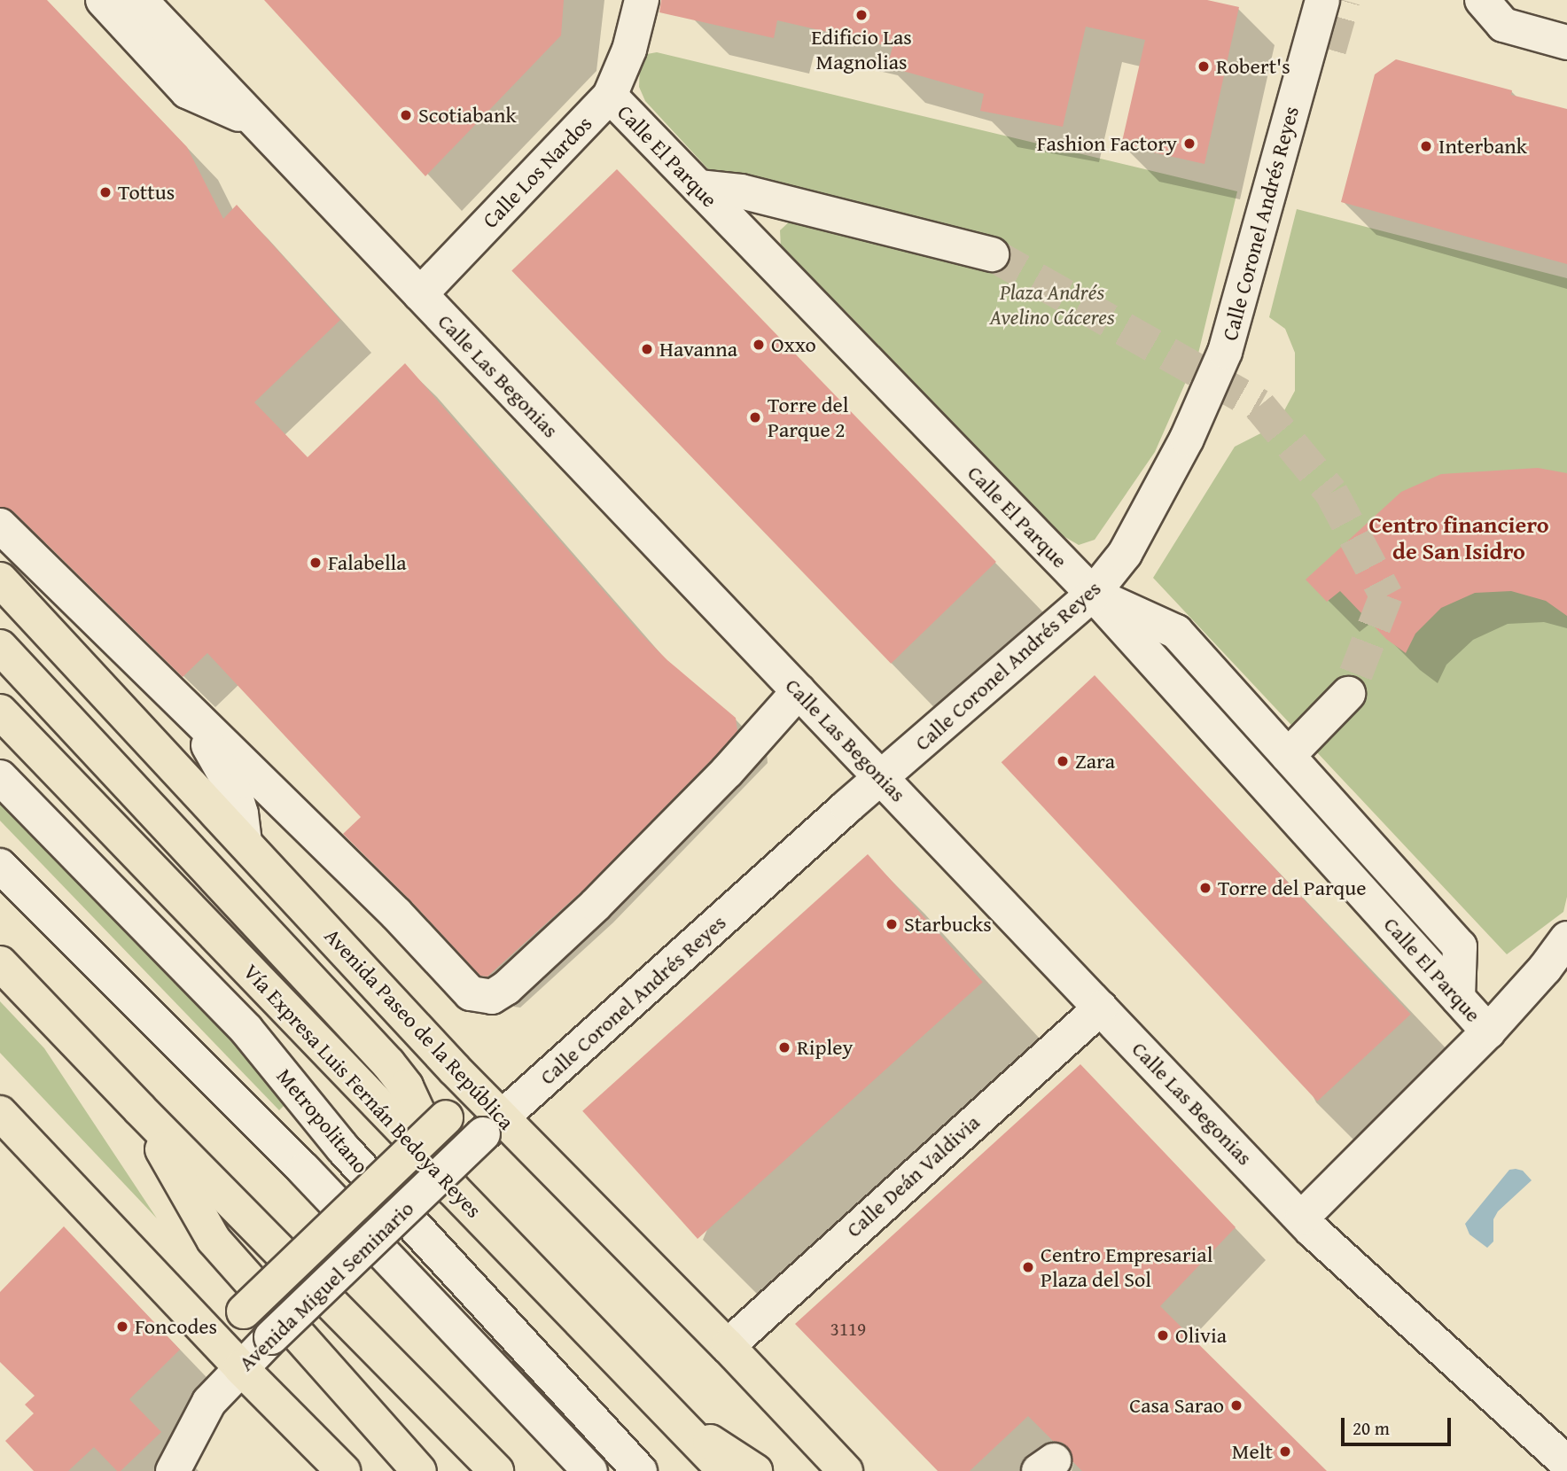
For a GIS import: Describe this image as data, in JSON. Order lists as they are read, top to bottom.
{
  "streets": {
    "main road": ["Avenida Paseo de la República", "Vía Expresa Luis Fernán Bedoya Reyes"],
    "street": [
      "Calle El Parque",
      "Calle Los Nardos",
      "Calle Coronel Andrés Reyes",
      "Calle Las Begonias",
      "Metropolitano",
      "Calle Deán Valdivia",
      "Avenida Miguel Seminario"
    ]
  },
  "crossings": [
    ["Calle El Parque", "Calle Los Nardos"],
    ["Calle El Parque", "Calle Coronel Andrés Reyes"],
    ["Calle Los Nardos", "Calle Las Begonias"],
    ["Calle Coronel Andrés Reyes", "Calle Las Begonias"],
    ["Calle Coronel Andrés Reyes", "Avenida Paseo de la República"],
    ["Calle Coronel Andrés Reyes", "Avenida Miguel Seminario"],
    ["Calle Las Begonias", "Calle Deán Valdivia"],
    ["Avenida Paseo de la República", "Calle Deán Valdivia"],
    ["Avenida Paseo de la República", "Avenida Miguel Seminario"]
  ],
  "districts": ["Centro financiero de San Isidro"],
  "parks": ["Plaza Andrés Avelino Cáceres"],
  "places": [
    "Edificio Las Magnolias",
    "Robert's",
    "Scotiabank",
    "Fashion Factory",
    "Interbank",
    "Tottus",
    "Oxxo",
    "Havanna",
    "Torre del Parque 2",
    "Falabella",
    "Zara",
    "Torre del Parque",
    "Starbucks",
    "Ripley",
    "Centro Empresarial Plaza del Sol",
    "Foncodes",
    "Olivia",
    "Casa Sarao",
    "Melt"
  ],
  "house_numbers": ["3119"],
  "scale_bar": "20 m"
}
